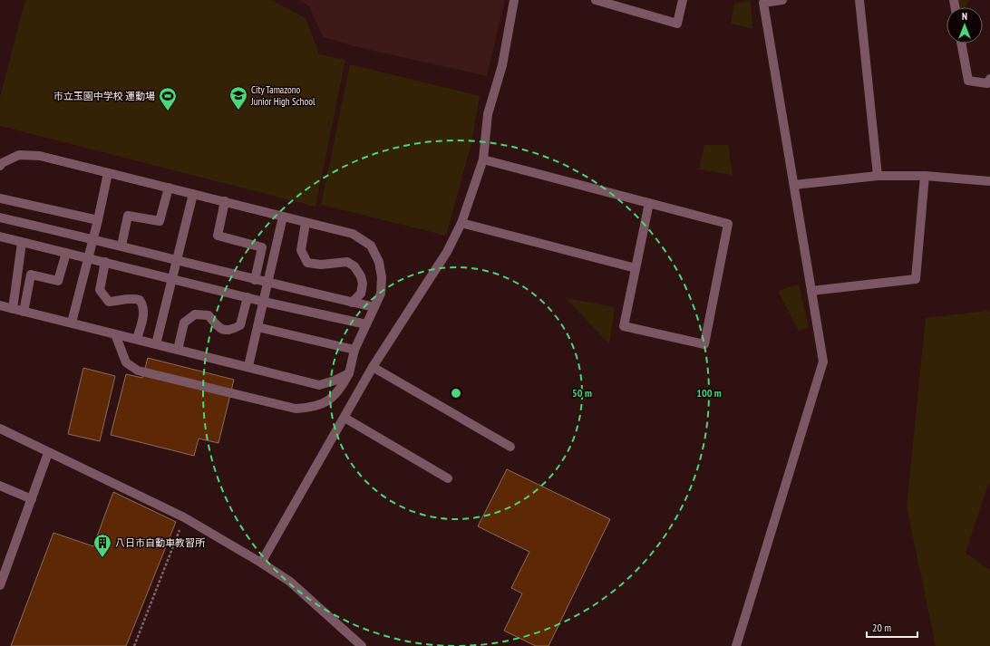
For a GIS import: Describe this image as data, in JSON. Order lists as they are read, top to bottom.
{
  "places": {
    "school or university": ["City Tamazono Junior High School"],
    "sports": ["市立玉園中学校 運動場"],
    "building": ["八日市自動車教習所"]
  },
  "scale_bar": "20 m",
  "north": "top",
  "rings": ["50 m", "100 m"]
}
